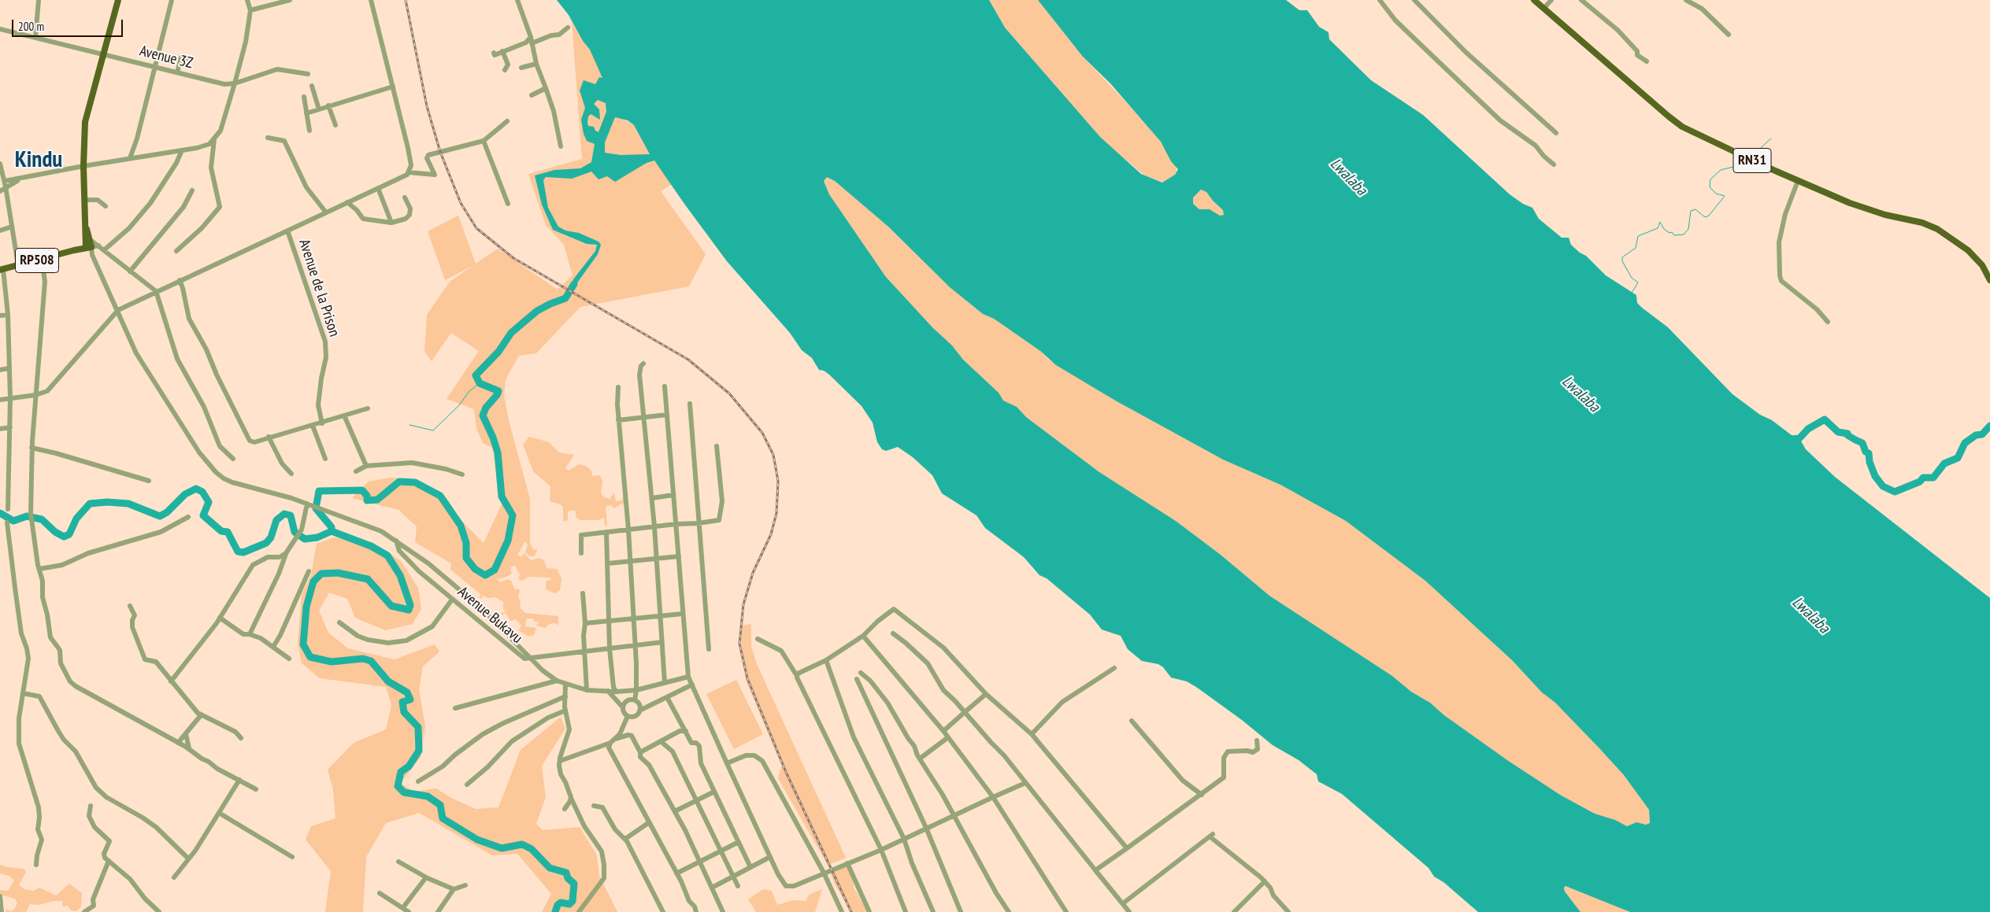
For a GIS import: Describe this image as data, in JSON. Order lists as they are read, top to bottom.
{
  "streets": {
    "main road": ["RN31", "RP508"],
    "street": ["Avenue 3Z", "Avenue de la Prison", "Avenue Bukavu"]
  },
  "districts": ["Kindu"],
  "water": ["Lwalaba"],
  "scale_bar": "200 m"
}
